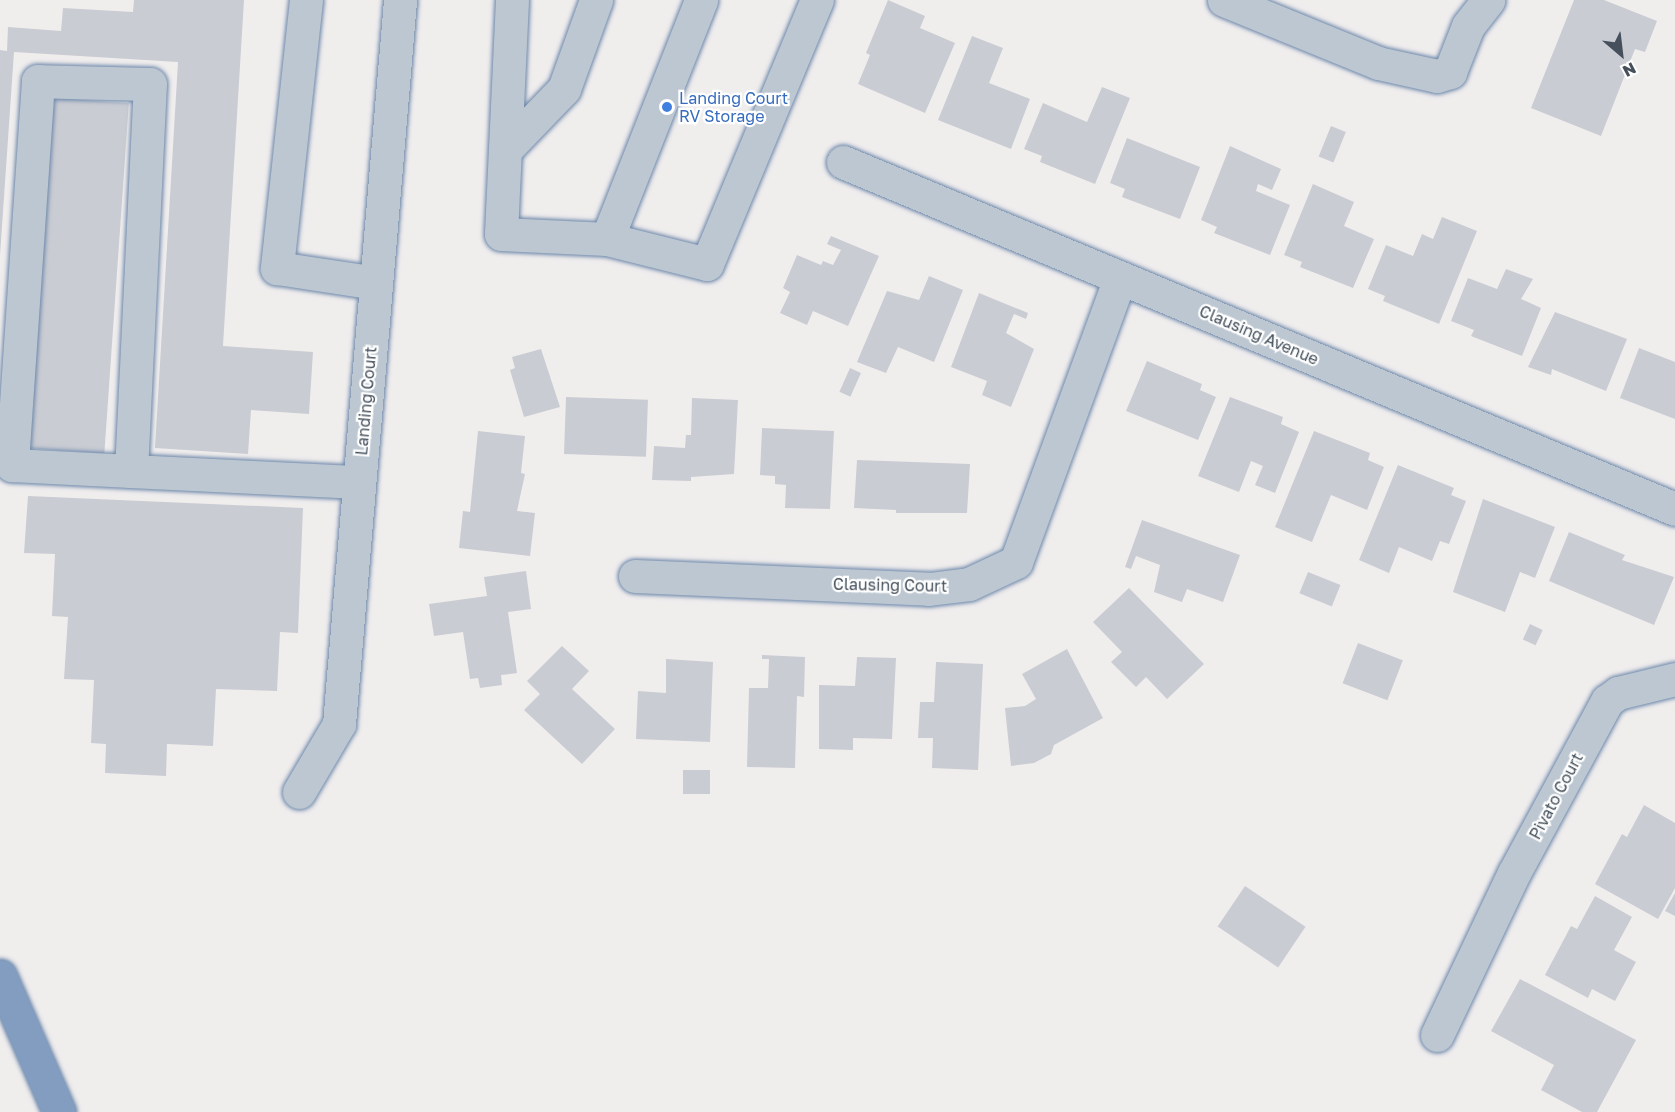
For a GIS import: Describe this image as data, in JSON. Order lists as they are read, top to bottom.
{
  "streets": {
    "street": [
      "Clausing Avenue",
      "Landing Court",
      "Clausing Court",
      "Pivato Court"
    ]
  },
  "crossings": [
    ["Clausing Avenue", "Clausing Court"]
  ],
  "places": ["Landing Court RV Storage"],
  "north": "bottom right"
}
